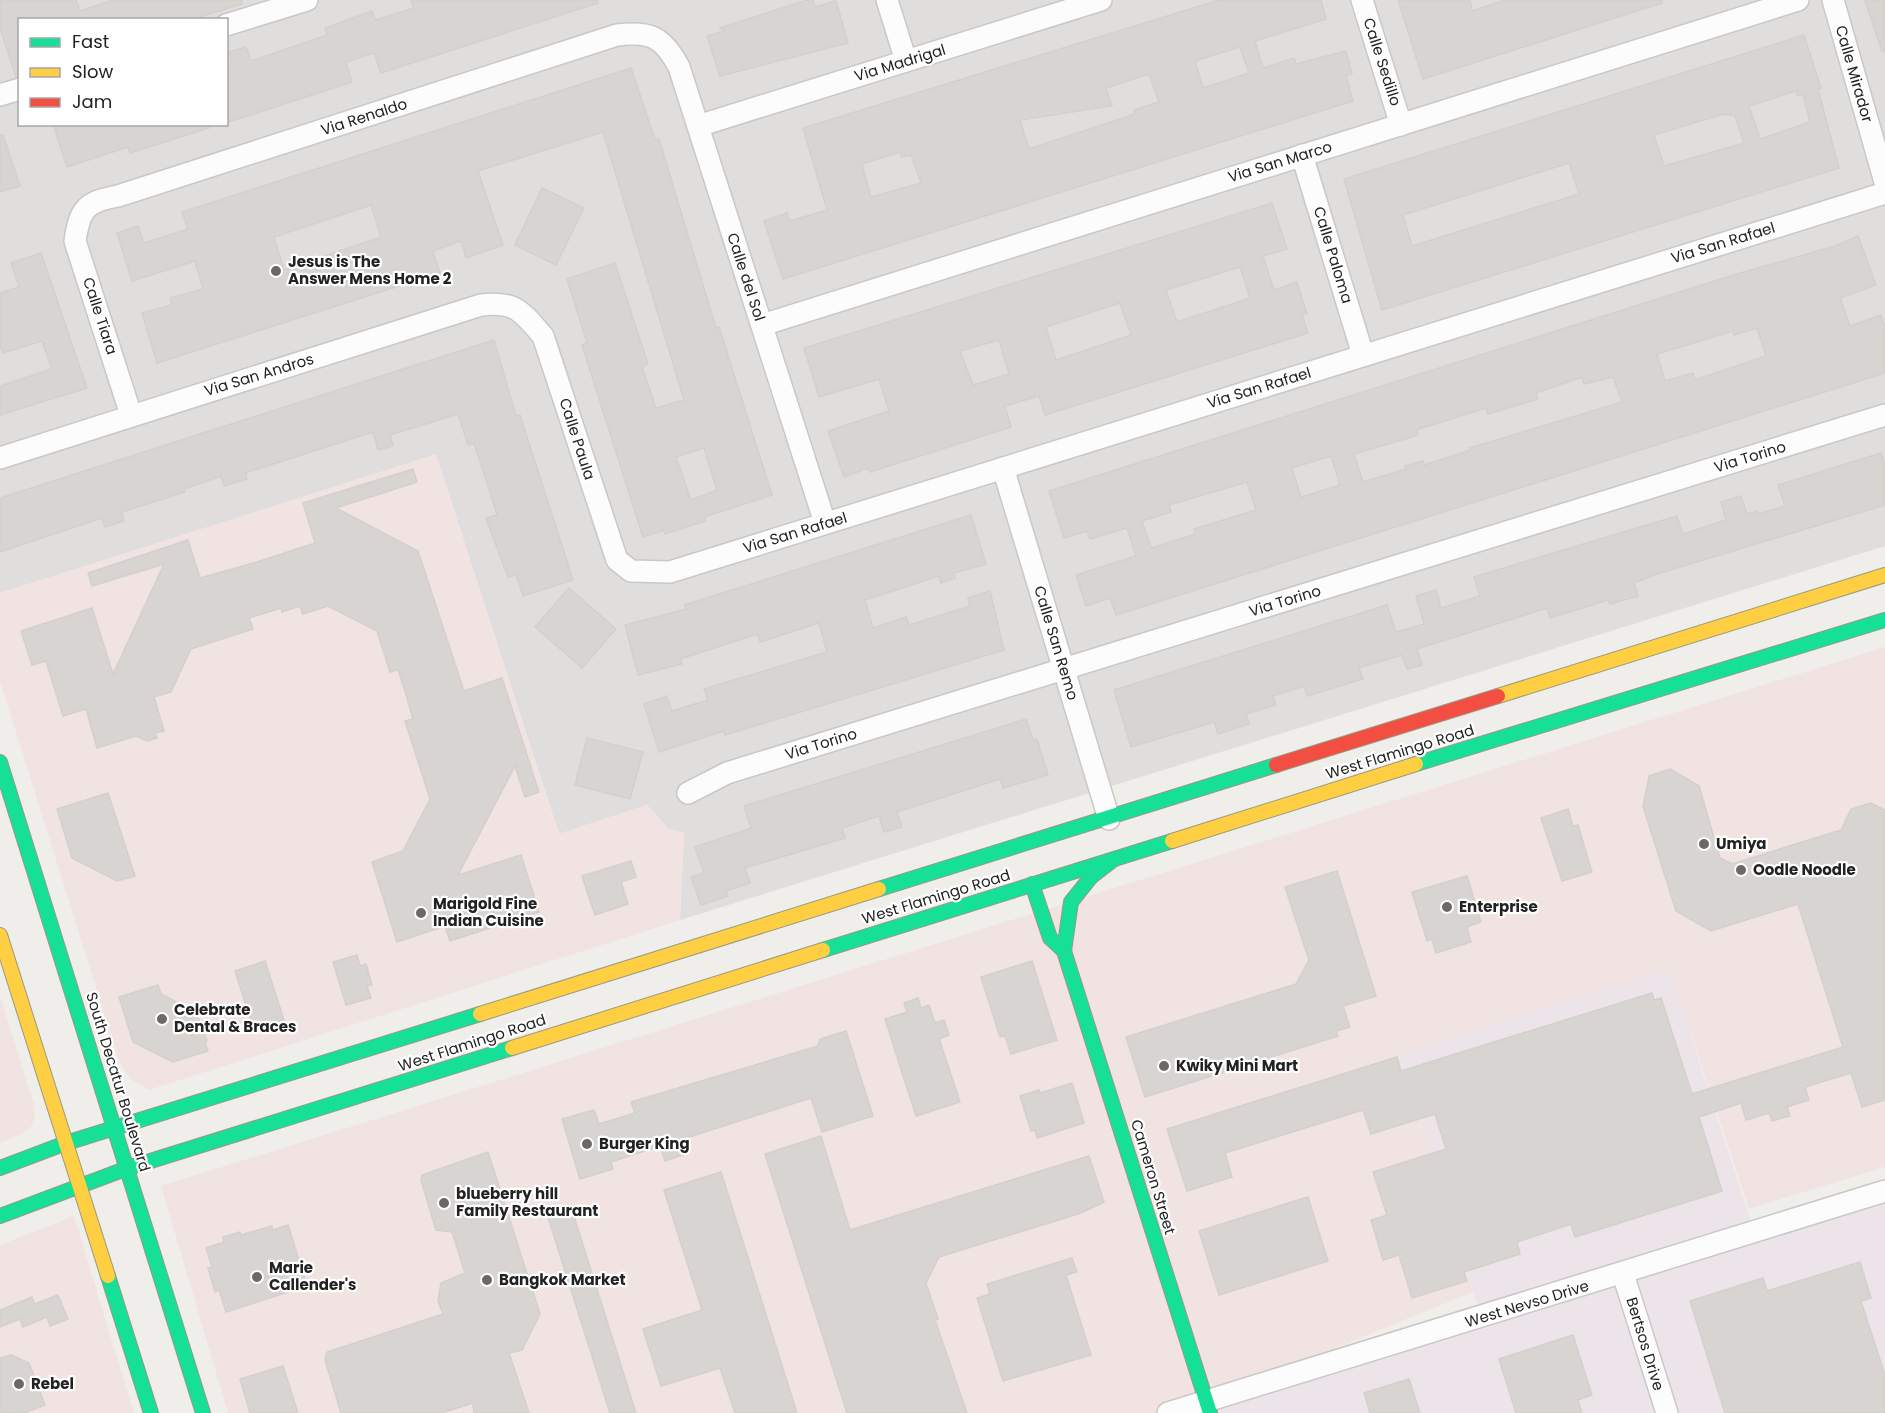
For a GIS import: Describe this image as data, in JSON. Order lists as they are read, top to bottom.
{
  "streets": {
    "main road": ["West Flamingo Road", "South Decatur Boulevard", "Cameron Street"],
    "street": [
      "Calle Sedillo",
      "Via Madrigal",
      "Calle Mirador",
      "Via Renaldo",
      "Via San Marco",
      "Via San Rafael",
      "Calle Paloma",
      "Calle del Sol",
      "Calle Tiara",
      "Via San Andros",
      "Calle Paula",
      "Via Torino",
      "Calle San Remo",
      "West Nevso Drive",
      "Bertsos Drive"
    ]
  },
  "crossings": [
    ["Calle Sedillo", "Via San Marco"],
    ["Via Madrigal", "Calle del Sol"],
    ["Via Renaldo", "Calle del Sol"],
    ["Via Renaldo", "Calle Tiara"],
    ["Via San Marco", "Calle Paloma"],
    ["Via San Marco", "Calle del Sol"],
    ["Via San Rafael", "Calle Paloma"],
    ["Via San Rafael", "Calle del Sol"],
    ["Via San Rafael", "Calle Paula"],
    ["Via San Rafael", "Calle San Remo"],
    ["Calle Tiara", "Via San Andros"],
    ["Via San Andros", "Calle Paula"],
    ["Via Torino", "Calle San Remo"],
    ["Calle San Remo", "West Flamingo Road"],
    ["West Flamingo Road", "South Decatur Boulevard"],
    ["West Flamingo Road", "Cameron Street"],
    ["Cameron Street", "West Nevso Drive"],
    ["West Nevso Drive", "Bertsos Drive"]
  ],
  "places": [
    "Jesus is The Answer Mens Home 2",
    "Umiya",
    "Oodle Noodle",
    "Enterprise",
    "Marigold Fine Indian Cuisine",
    "Celebrate Dental & Braces",
    "Kwiky Mini Mart",
    "Burger King",
    "blueberry hill Family Restaurant",
    "Marie Callender's",
    "Bangkok Market",
    "Rebel"
  ],
  "legend": ["Fast", "Slow", "Jam"]
}
